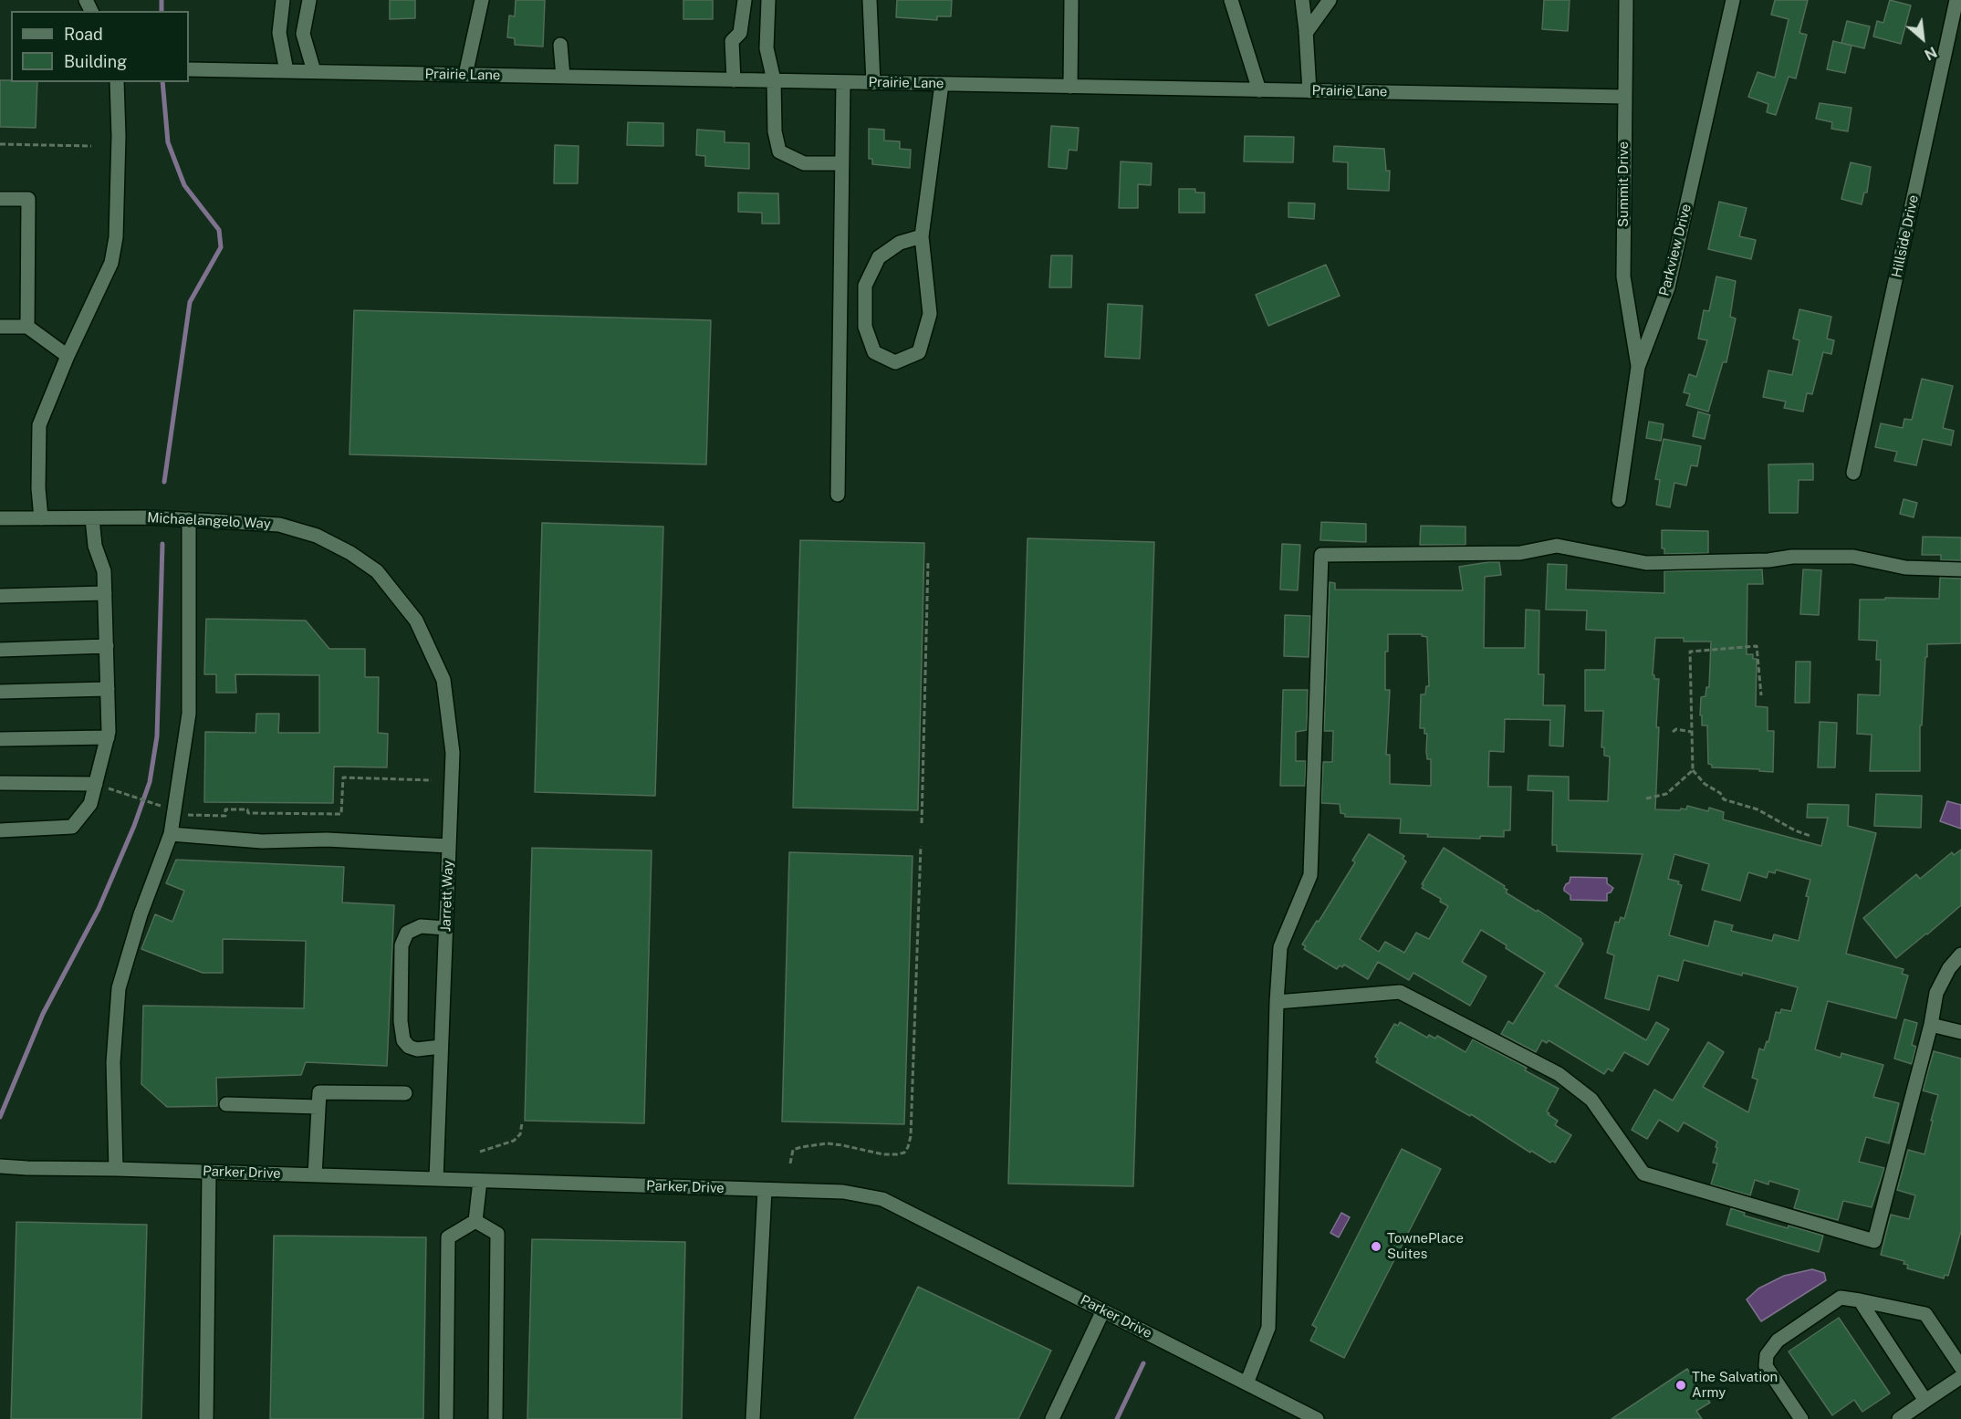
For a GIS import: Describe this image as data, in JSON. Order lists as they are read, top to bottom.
{
  "streets": {
    "street": [
      "Prairie Lane",
      "Summit Drive",
      "Hillside Drive",
      "Parkview Drive",
      "Michaelangelo Way",
      "Jarrett Way",
      "Parker Drive"
    ]
  },
  "crossings": [
    ["Prairie Lane", "Summit Drive"],
    ["Summit Drive", "Parkview Drive"],
    ["Michaelangelo Way", "Jarrett Way"],
    ["Jarrett Way", "Parker Drive"]
  ],
  "places": ["TownePlace Suites", "The Salvation Army"],
  "legend": ["Road", "Building"],
  "north": "bottom right"
}
